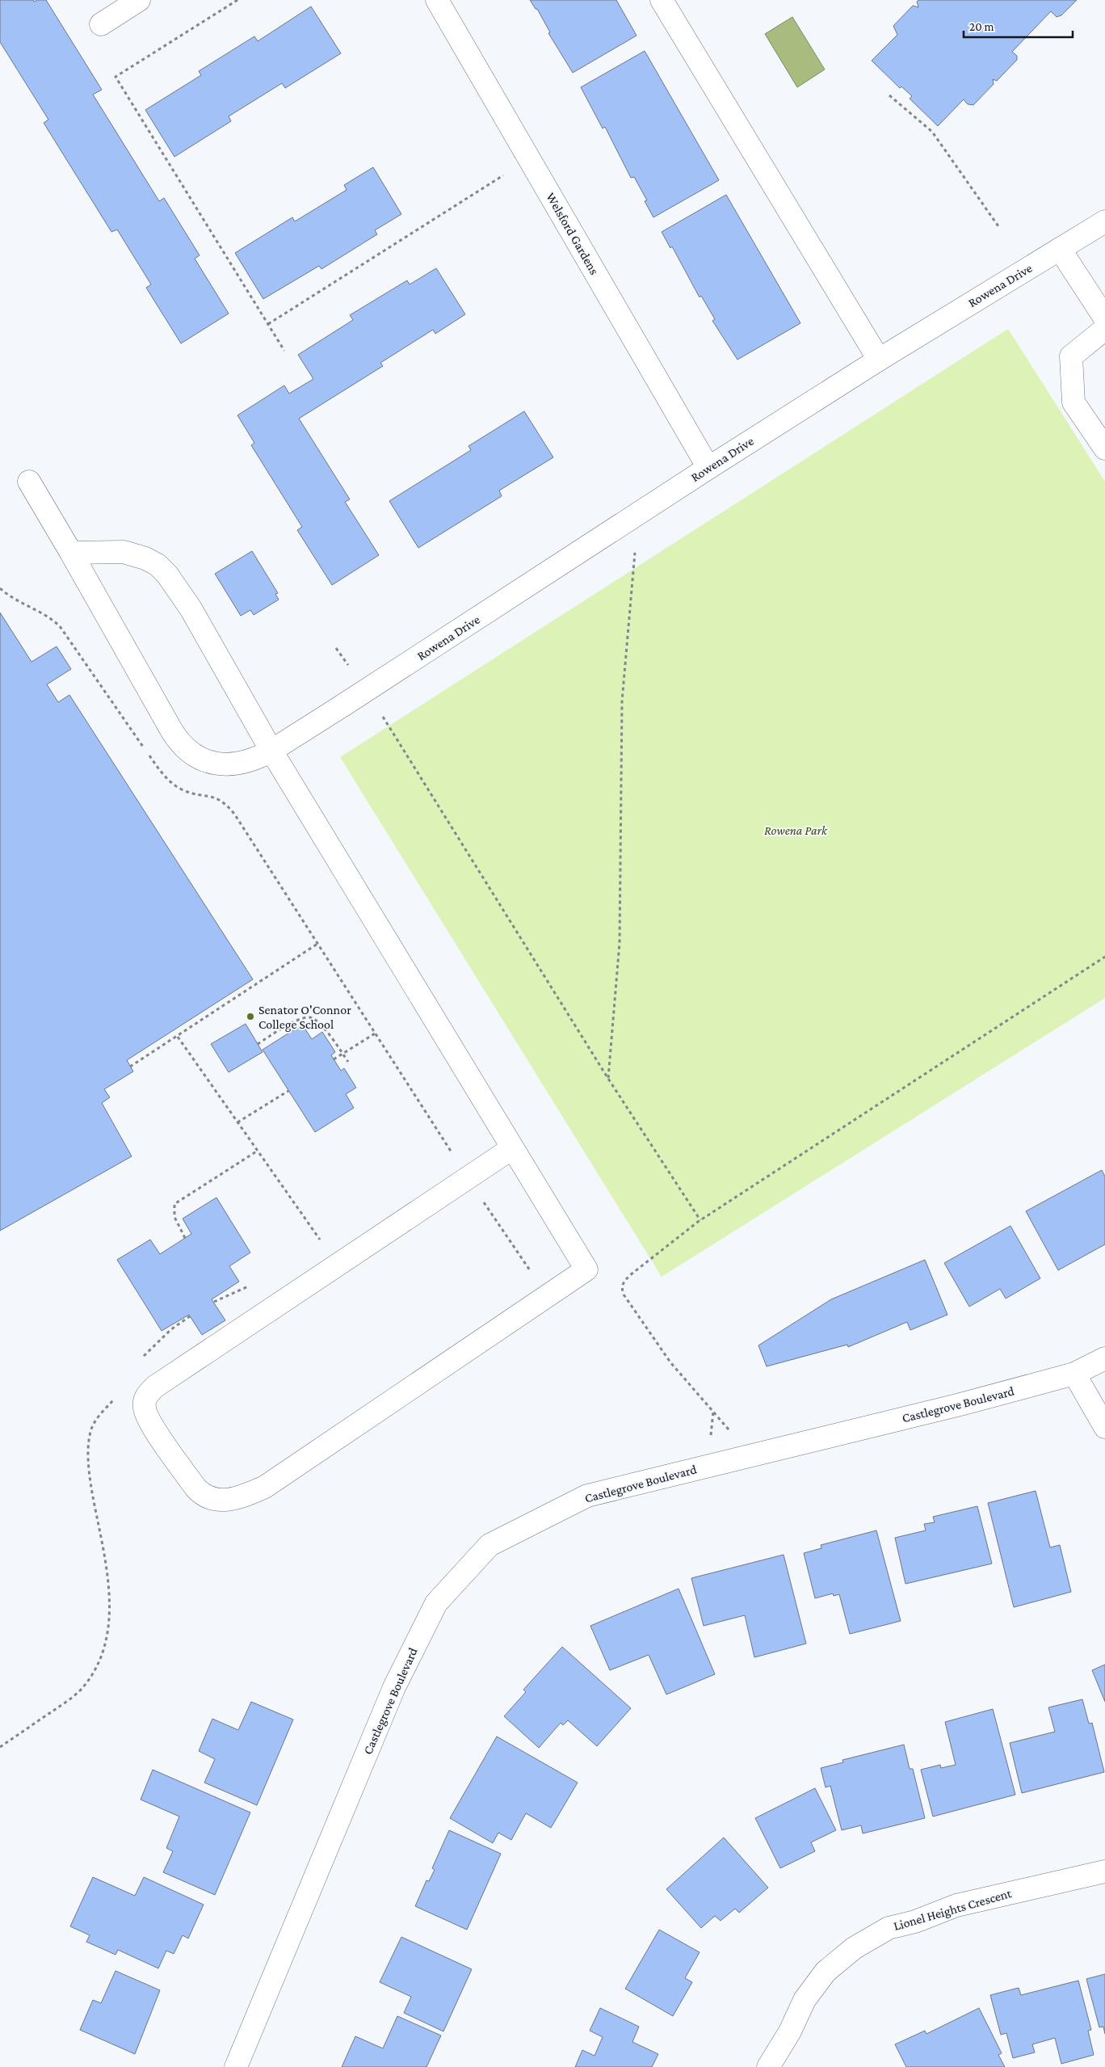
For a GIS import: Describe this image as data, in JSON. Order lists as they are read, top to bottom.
{
  "streets": {
    "street": [
      "Welsford Gardens",
      "Rowena Drive",
      "Castlegrove Boulevard",
      "Lionel Heights Crescent"
    ]
  },
  "crossings": [
    ["Welsford Gardens", "Rowena Drive"]
  ],
  "parks": ["Rowena Park"],
  "places": ["Senator O'Connor College School"],
  "scale_bar": "20 m"
}
